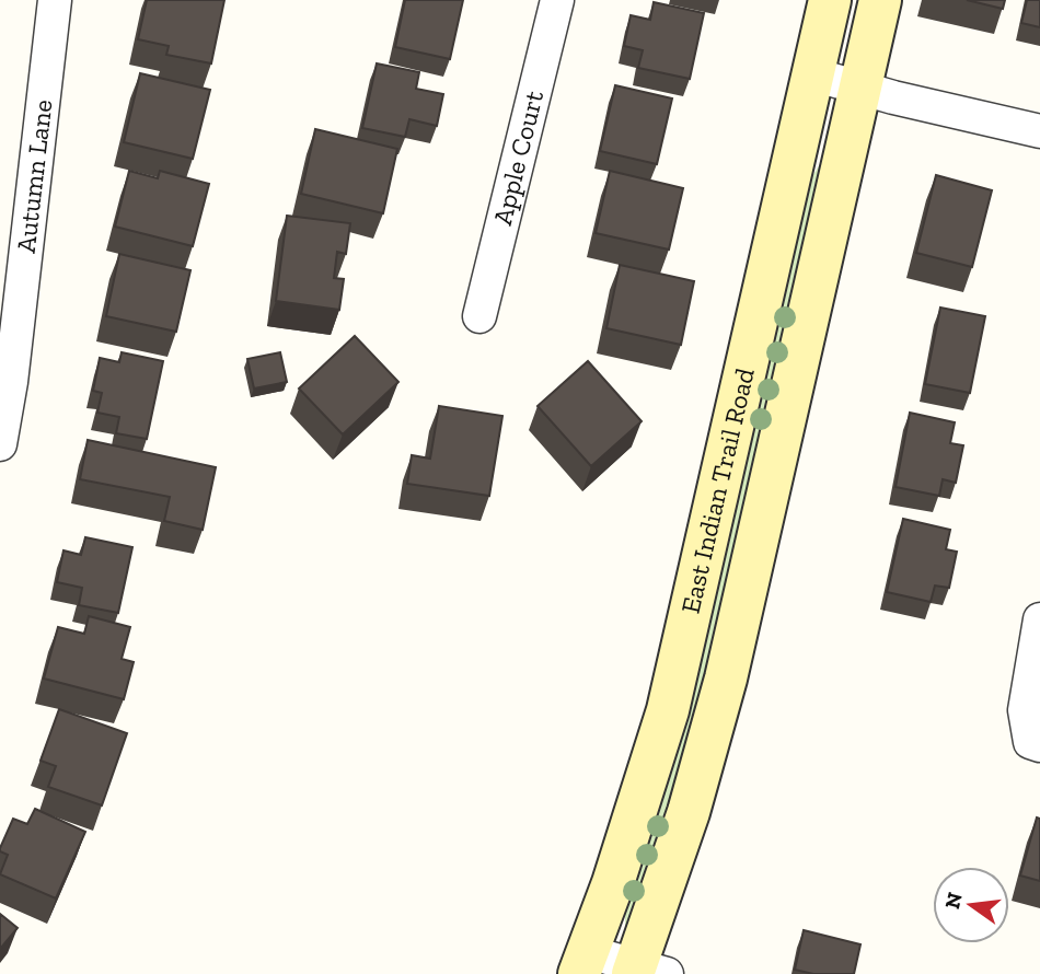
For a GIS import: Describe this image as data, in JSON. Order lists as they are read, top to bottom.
{
  "streets": {
    "main road": ["East Indian Trail Road"],
    "street": ["Apple Court", "Autumn Lane"]
  },
  "north": "left"
}
